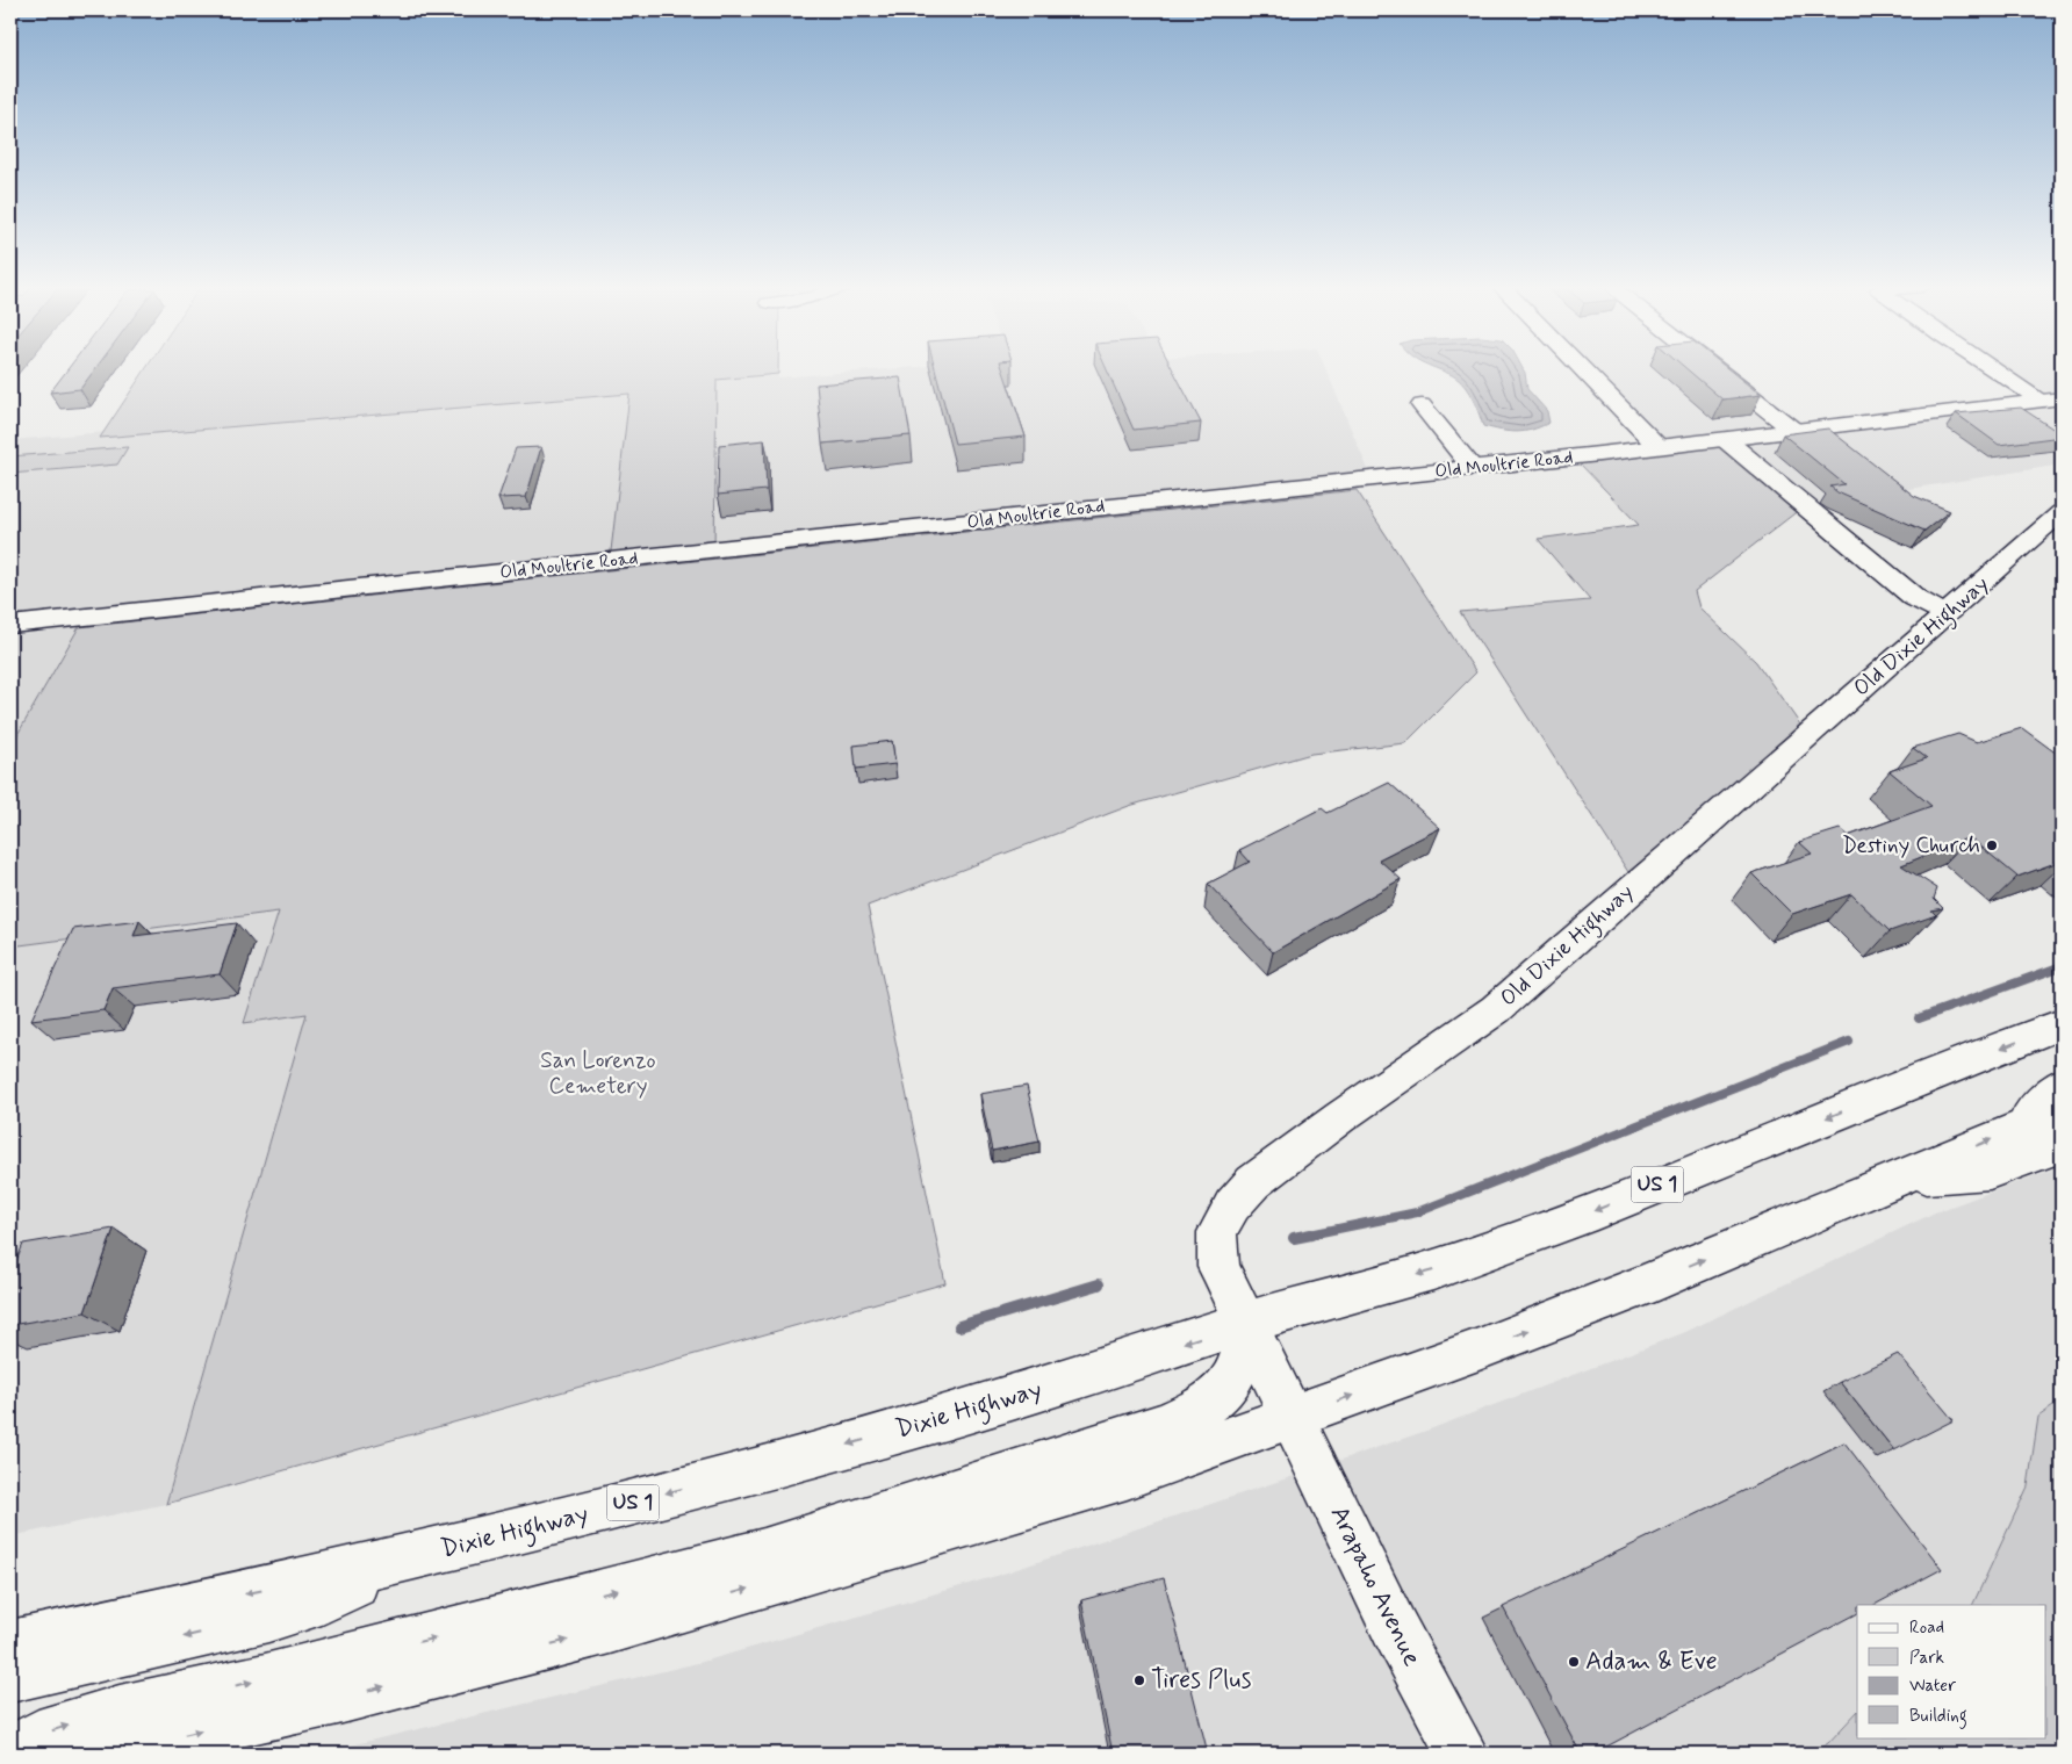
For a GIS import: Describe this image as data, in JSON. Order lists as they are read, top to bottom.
{
  "streets": {
    "main road": [
      "Old Moultrie Road",
      "Old Dixie Highway",
      "US 1",
      "Dixie Highway",
      "Arapaho Avenue"
    ]
  },
  "crossings": [
    ["Old Dixie Highway", "US 1"],
    ["Old Dixie Highway", "Dixie Highway"],
    ["Old Dixie Highway", "Arapaho Avenue"],
    ["US 1", "Dixie Highway"]
  ],
  "parks": ["San Lorenzo Cemetery"],
  "places": ["Destiny Church", "Adam & Eve", "Tires Plus"],
  "legend": [
    "Road",
    "Park",
    "Water",
    "Building"
  ]
}
